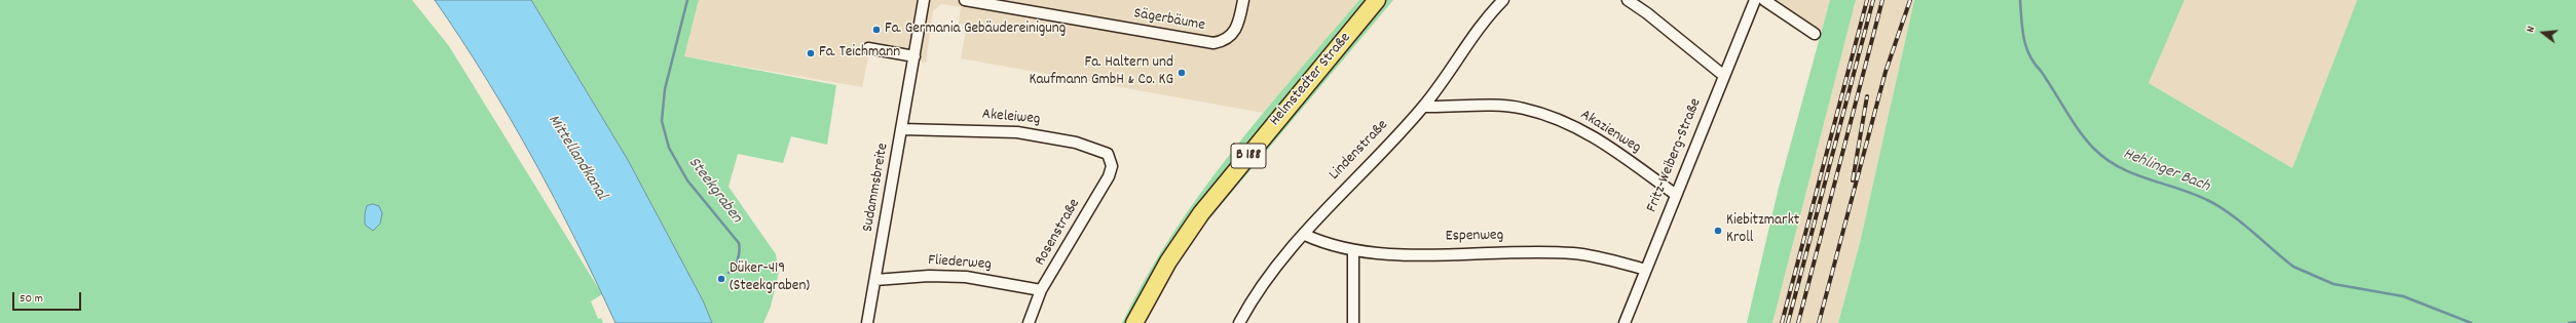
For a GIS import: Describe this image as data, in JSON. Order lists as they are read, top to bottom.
{
  "streets": {
    "main road": ["Helmstedter Straße", "B 188"],
    "street": [
      "Sägerbäume",
      "Akeleiweg",
      "Akazienweg",
      "Lindenstraße",
      "Fritz-Weiberg-Straße",
      "Sudammsbreite",
      "Rosenstraße",
      "Espenweg",
      "Fliederweg"
    ]
  },
  "crossings": [
    ["Akeleiweg", "Sudammsbreite"],
    ["Akeleiweg", "Rosenstraße"],
    ["Akazienweg", "Lindenstraße"],
    ["Akazienweg", "Fritz-Weiberg-Straße"],
    ["Lindenstraße", "Espenweg"],
    ["Fritz-Weiberg-Straße", "Espenweg"],
    ["Sudammsbreite", "Fliederweg"],
    ["Rosenstraße", "Fliederweg"]
  ],
  "water": ["Mittellandkanal", "Hehlinger Bach", "Steekgraben"],
  "places": [
    "Fa. Germania Gebäudereinigung",
    "Fa. Teichmann",
    "Fa. Haltern und Kaufmann GmbH & Co. KG",
    "Kiebitzmarkt Kroll",
    "Düker-419 (Steekgraben)"
  ],
  "scale_bar": "50 m",
  "north": "left"
}
